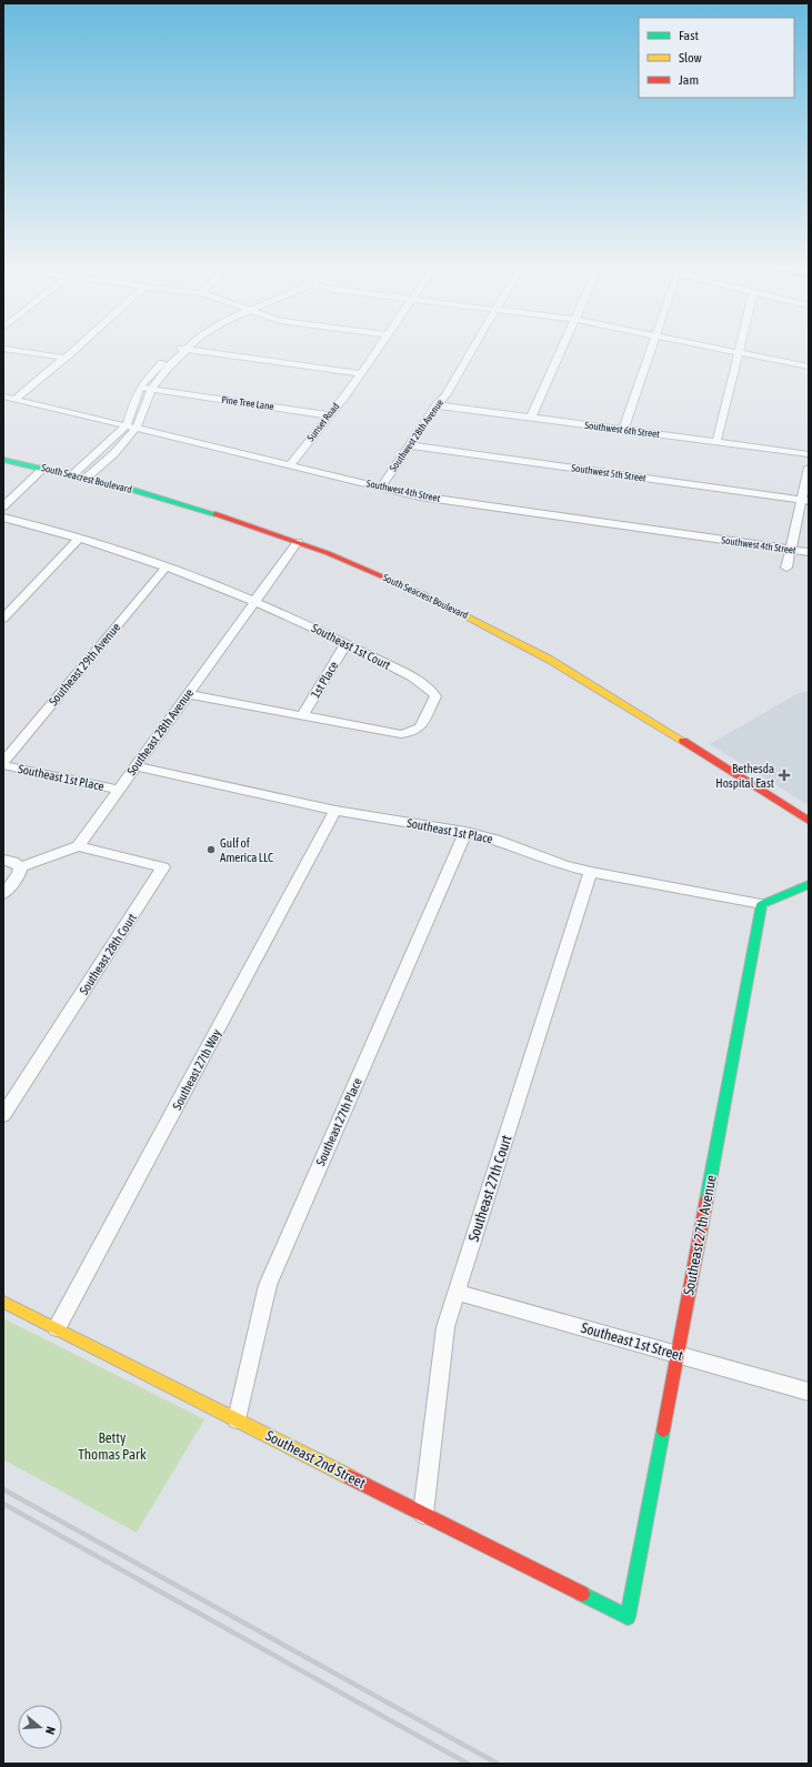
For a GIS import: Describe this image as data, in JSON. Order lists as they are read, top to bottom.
{
  "streets": {
    "main road": ["South Seacrest Boulevard", "Southeast 27th Avenue", "Southeast 2nd Street"],
    "street": [
      "Pine Tree Lane",
      "Sunset Road",
      "Southwest 6th Street",
      "Southwest 28th Avenue",
      "Southwest 5th Street",
      "Southwest 4th Street",
      "Southeast 1st Court",
      "Southeast 29th Avenue",
      "1st Place",
      "Southeast 28th Avenue",
      "Southeast 1st Place",
      "Southeast 28th Court",
      "Southeast 27th Way",
      "Southeast 27th Place",
      "Southeast 27th Court",
      "Southeast 1st Street"
    ]
  },
  "crossings": [
    ["Pine Tree Lane", "Sunset Road"],
    ["Sunset Road", "Southwest 4th Street"],
    ["Southwest 6th Street", "Southwest 28th Avenue"],
    ["Southwest 28th Avenue", "Southwest 5th Street"],
    ["Southwest 28th Avenue", "Southwest 4th Street"],
    ["South Seacrest Boulevard", "Southeast 28th Avenue"],
    ["Southeast 1st Court", "Southeast 29th Avenue"],
    ["Southeast 1st Court", "1st Place"],
    ["Southeast 1st Court", "Southeast 28th Avenue"],
    ["Southeast 29th Avenue", "Southeast 1st Place"],
    ["Southeast 28th Avenue", "Southeast 1st Place"],
    ["Southeast 28th Avenue", "Southeast 28th Court"],
    ["Southeast 1st Place", "Southeast 27th Way"],
    ["Southeast 1st Place", "Southeast 27th Place"],
    ["Southeast 1st Place", "Southeast 27th Court"],
    ["Southeast 1st Place", "Southeast 27th Avenue"],
    ["Southeast 27th Way", "Southeast 2nd Street"],
    ["Southeast 27th Place", "Southeast 2nd Street"],
    ["Southeast 27th Court", "Southeast 1st Street"],
    ["Southeast 27th Court", "Southeast 2nd Street"],
    ["Southeast 27th Avenue", "Southeast 1st Street"],
    ["Southeast 27th Avenue", "Southeast 2nd Street"]
  ],
  "parks": ["Betty Thomas Park"],
  "places": {
    "health": ["Bethesda Hospital East"],
    "other": ["Gulf of America LLC"]
  },
  "legend": ["Fast", "Slow", "Jam"],
  "north": "right"
}
